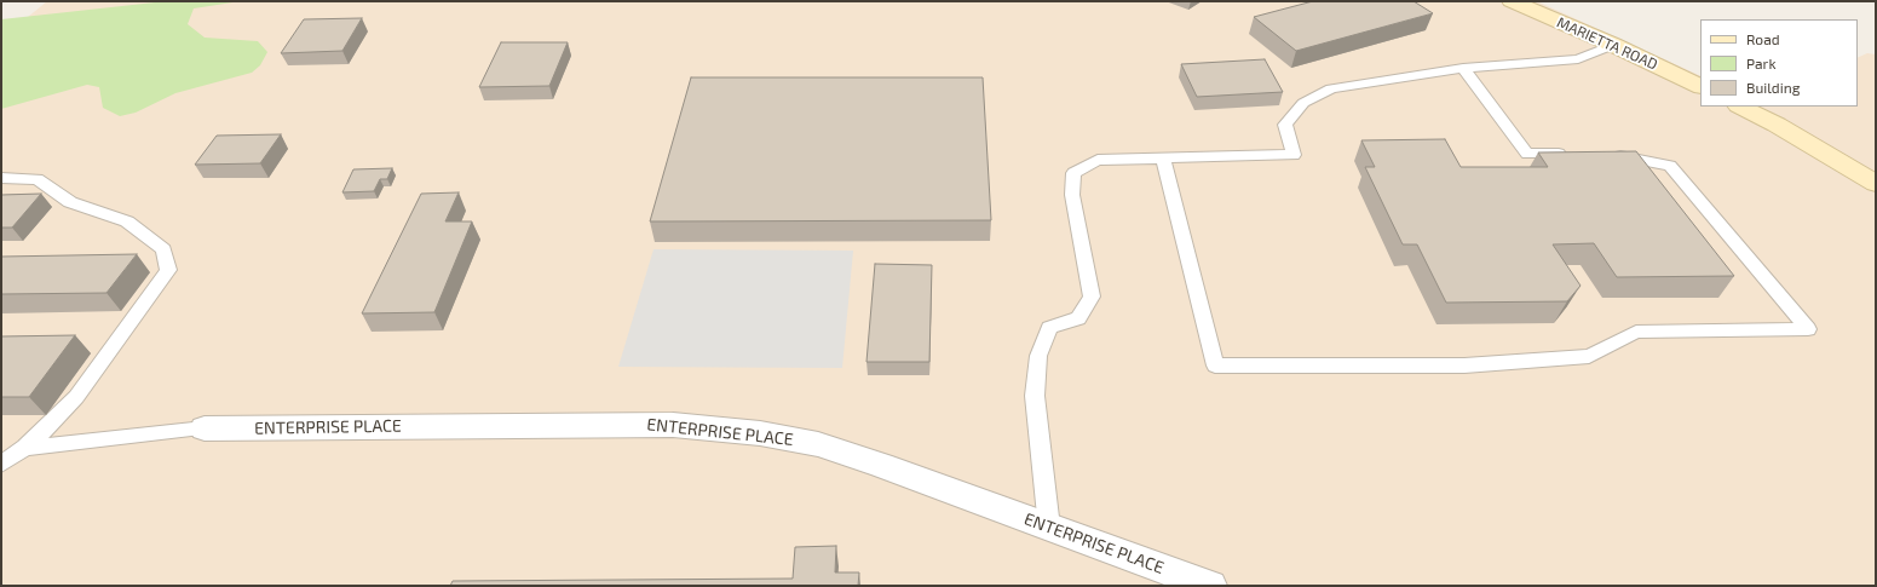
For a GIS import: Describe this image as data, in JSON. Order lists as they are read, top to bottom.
{
  "streets": {
    "street": ["MARIETTA ROAD", "ENTERPRISE PLACE"]
  },
  "legend": ["Road", "Park", "Building"]
}
